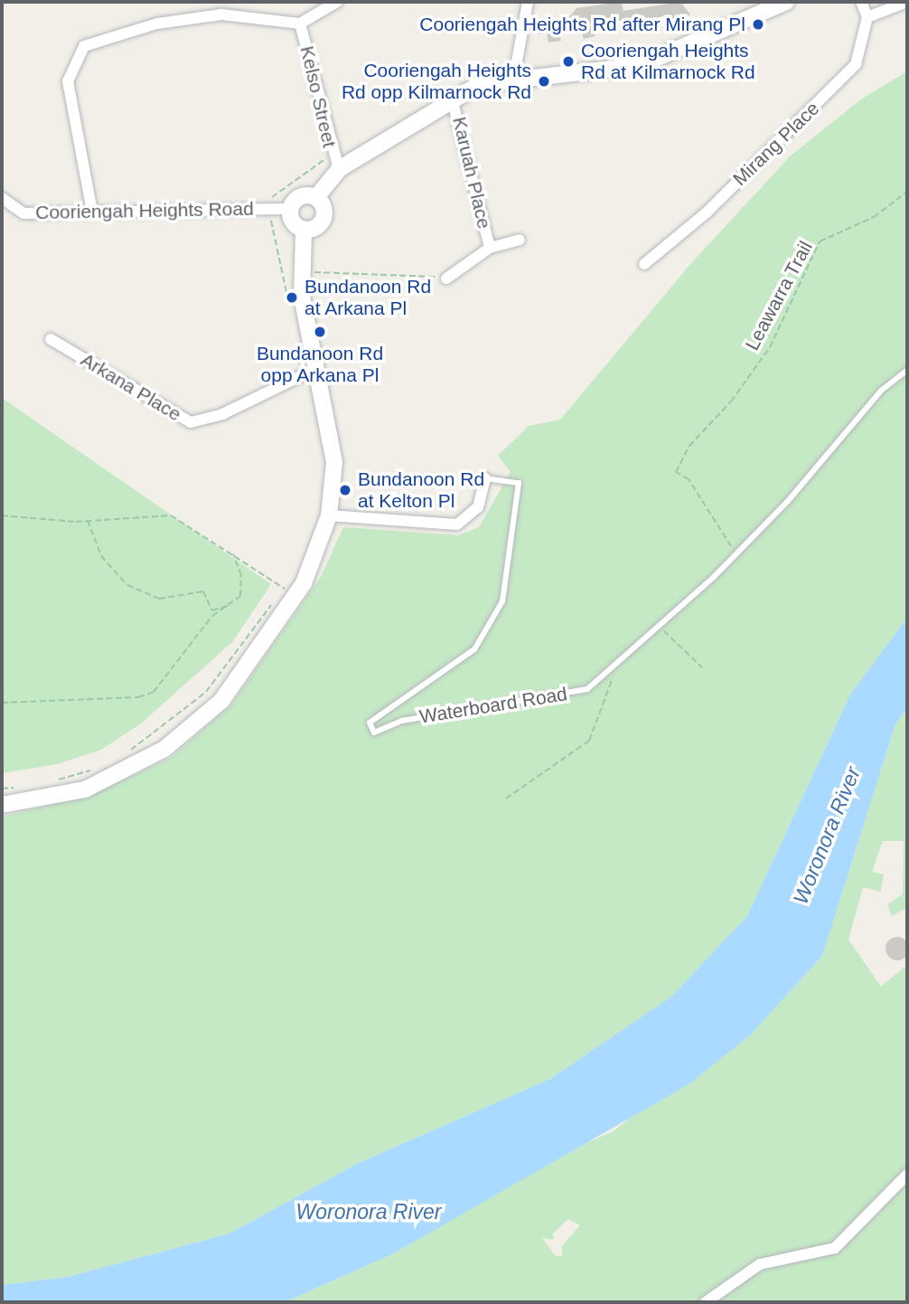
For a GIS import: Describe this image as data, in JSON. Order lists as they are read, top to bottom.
{
  "streets": {
    "street": [
      "Kelso Street",
      "Mirang Place",
      "Karuah Place",
      "Cooriengah Heights Road",
      "Arkana Place"
    ],
    "lane": ["Waterboard Road"],
    "path": ["Leawarra Trail"]
  },
  "crossings": [
    ["Leawarra Trail", "Waterboard Road"]
  ],
  "water": ["Woronora River"],
  "places": [
    "Cooriengah Heights Rd after Mirang Pl",
    "Cooriengah Heights Rd at Kilmarnock Rd",
    "Cooriengah Heights Rd opp Kilmarnock Rd",
    "Bundanoon Rd at Arkana Pl",
    "Bundanoon Rd opp Arkana Pl",
    "Bundanoon Rd at Kelton Pl"
  ]
}
